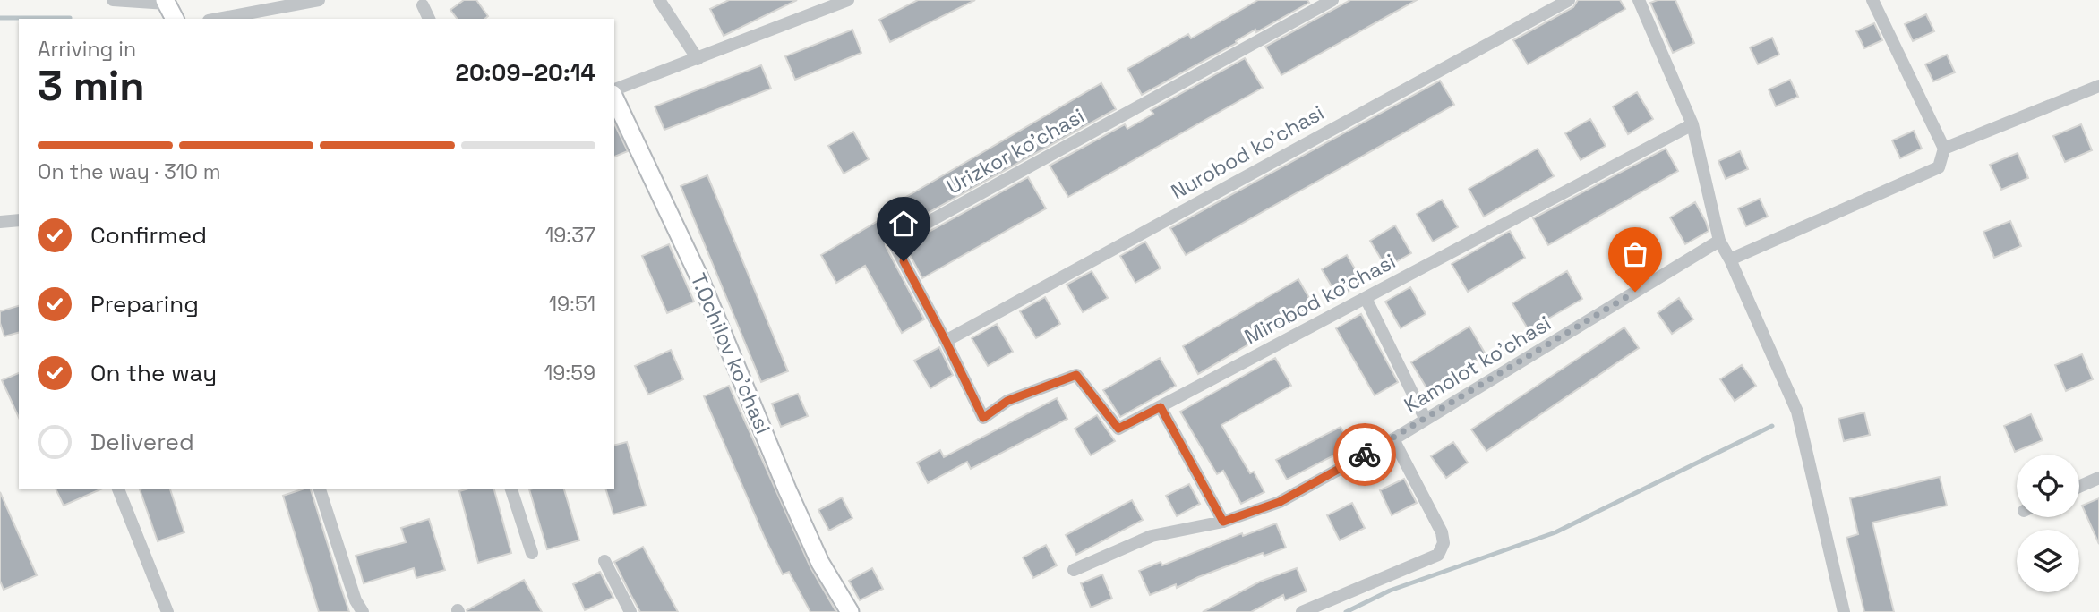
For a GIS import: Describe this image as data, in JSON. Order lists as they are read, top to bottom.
{
  "streets": {
    "main road": ["T.Ochilov ko'chasi"],
    "street": [
      "Urizkor ko'chasi",
      "Nurobod ko'chasi",
      "Mirobod ko'chasi",
      "Kamolot ko'chasi"
    ]
  },
  "crossings": [
    ["Urizkor ko'chasi", "Nurobod ko'chasi"],
    ["Urizkor ko'chasi", "Mirobod ko'chasi"]
  ],
  "page": {
    "heading": ["3 min", "Arriving in", "20:09–20:14"],
    "bar": "On the way · 310 m",
    "list": [
      ["Confirmed", "19:37"],
      ["Preparing", "19:51"],
      ["On the way", "19:59"],
      "Delivered"
    ]
  }
}
